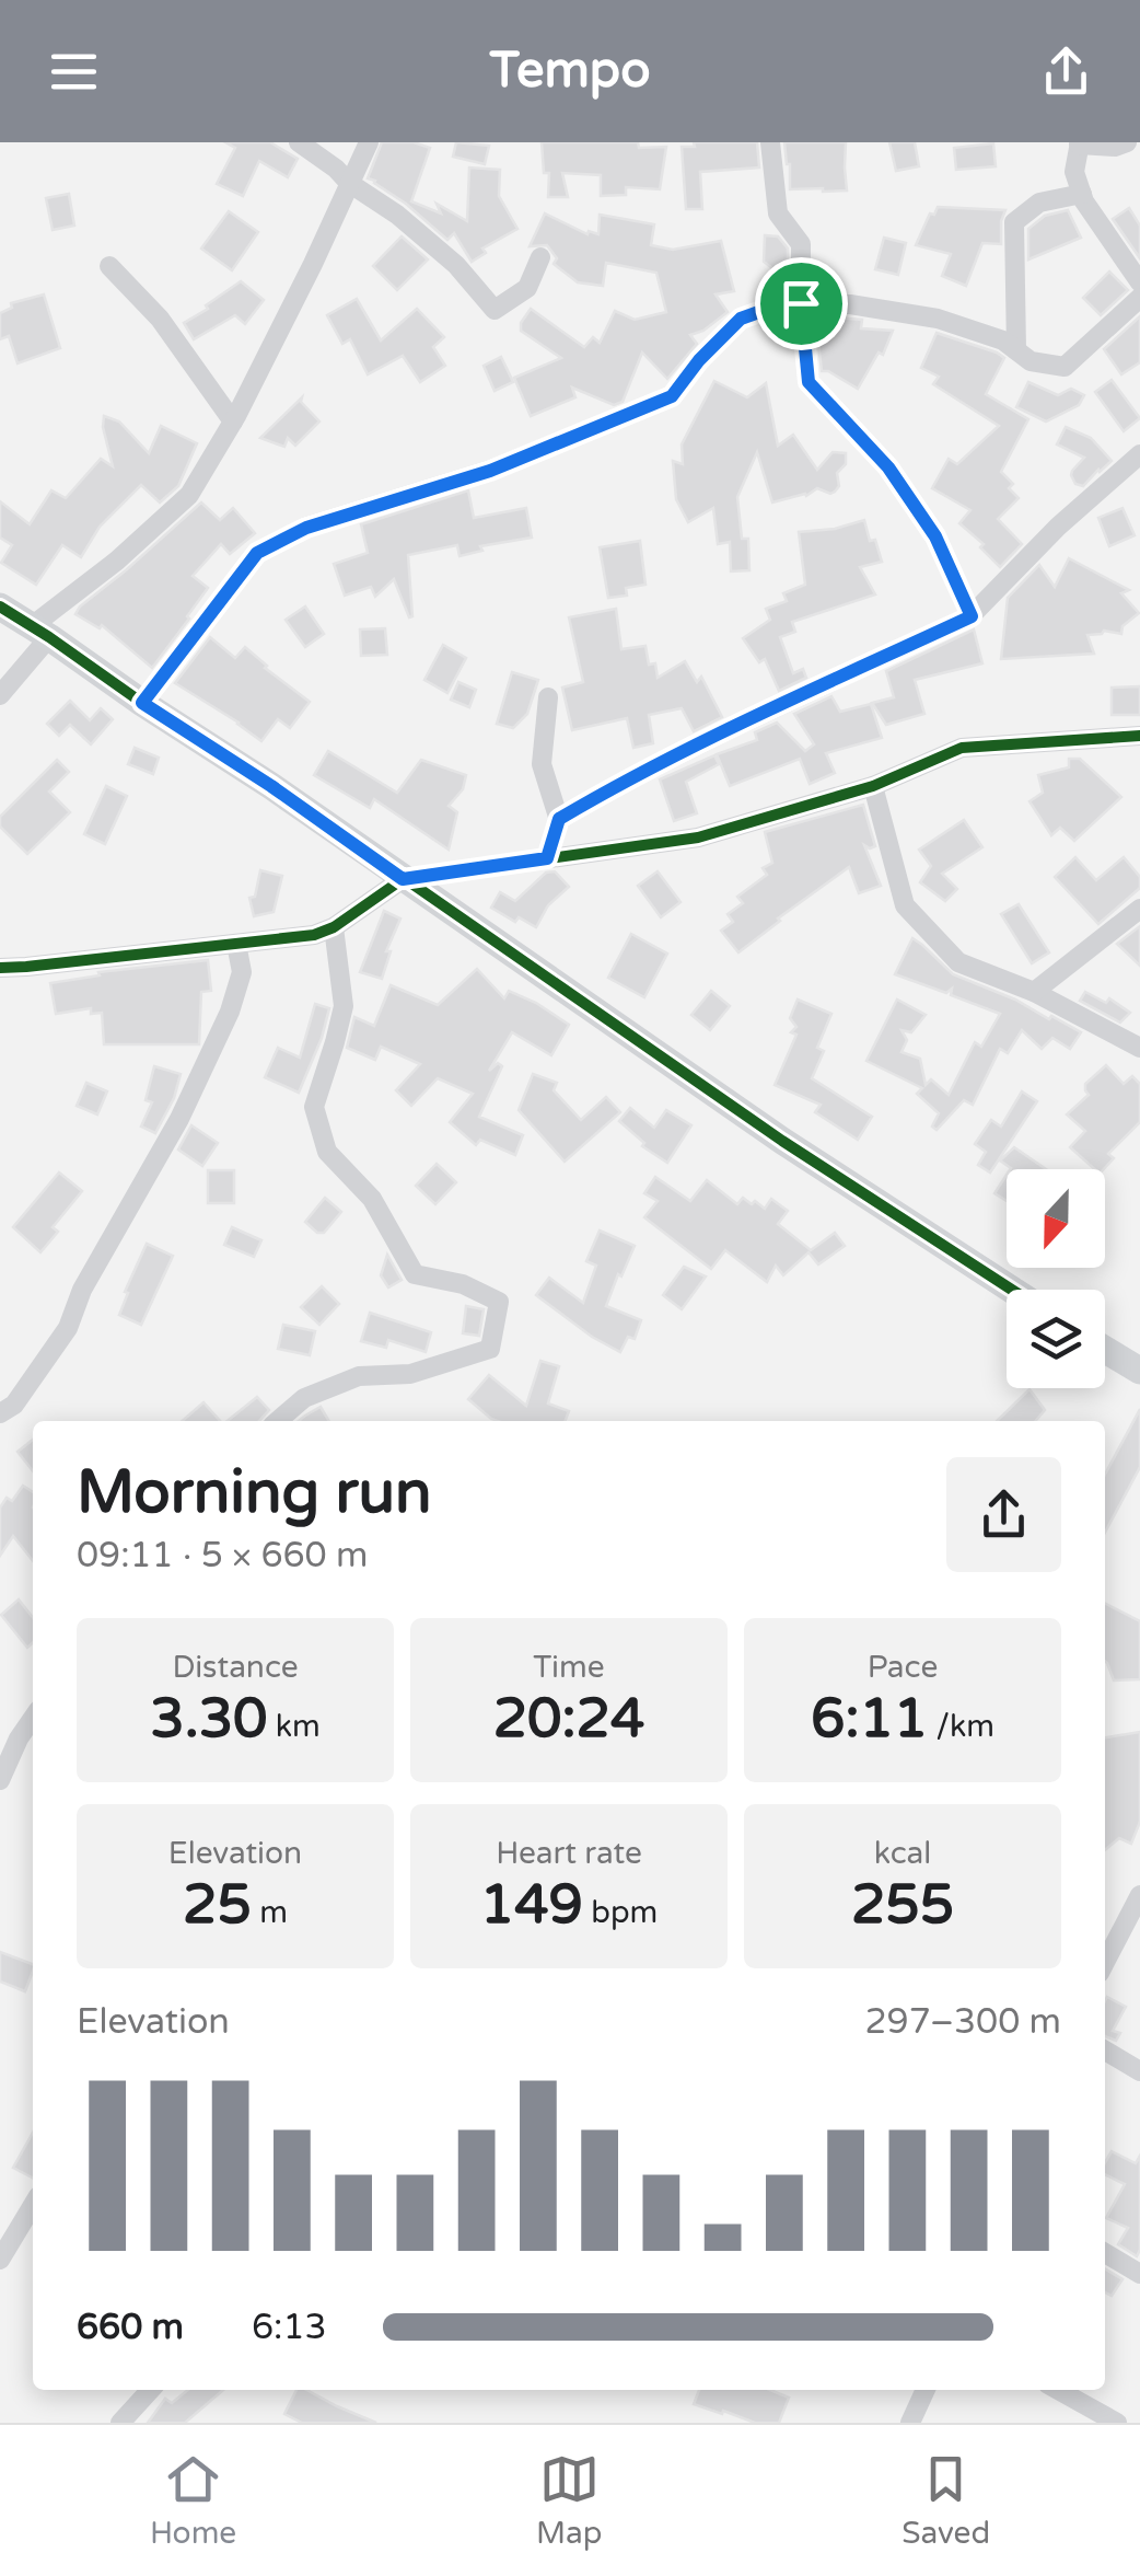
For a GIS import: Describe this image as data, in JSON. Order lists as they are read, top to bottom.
{
  "north": "bottom",
  "page": {
    "header": "Tempo",
    "heading": ["Morning run", "09:11 · 5 × 660 m"],
    "stats": [
      ["Distance", "3.30 km"],
      ["Time", "20:24"],
      ["Pace", "6:11 /km"],
      ["Elevation", "25 m"],
      ["Heart rate", "149 bpm"],
      ["kcal", "255"]
    ],
    "chart": ["Elevation", "297–300 m"],
    "list": [
      {
        "name": "660 m",
        "note": "6:13"
      }
    ],
    "tabs": ["Home", "Map", "Saved"]
  }
}
